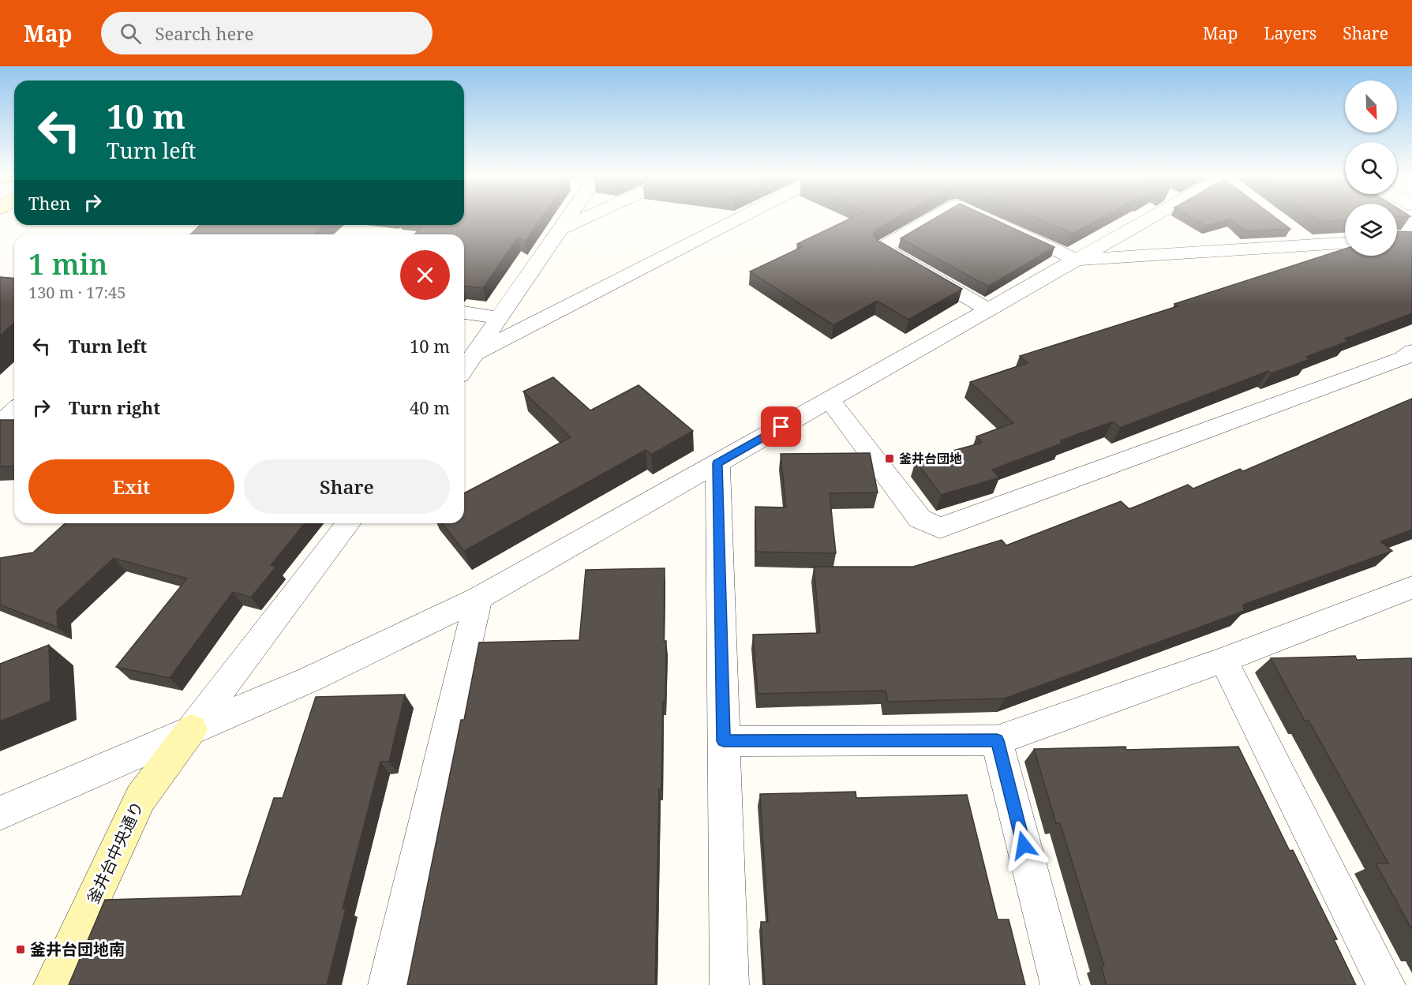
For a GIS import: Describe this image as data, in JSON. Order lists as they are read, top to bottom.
{
  "streets": {
    "street": ["釜井台中央通り"]
  },
  "places": {
    "transit": ["釜井台団地", "釜井台団地南"]
  },
  "north": "bottom right",
  "page": {
    "header": "Map",
    "search": "Search here",
    "nav": ["Map", "Layers", "Share"],
    "turn": ["10 m", "Turn left"],
    "then": "Then",
    "heading": ["1 min", "130 m · 17:45"],
    "list": [
      {
        "name": "Turn left",
        "value": "10 m"
      },
      {
        "name": "Turn right",
        "value": "40 m"
      }
    ],
    "buttons": ["Exit", "Share"]
  }
}
